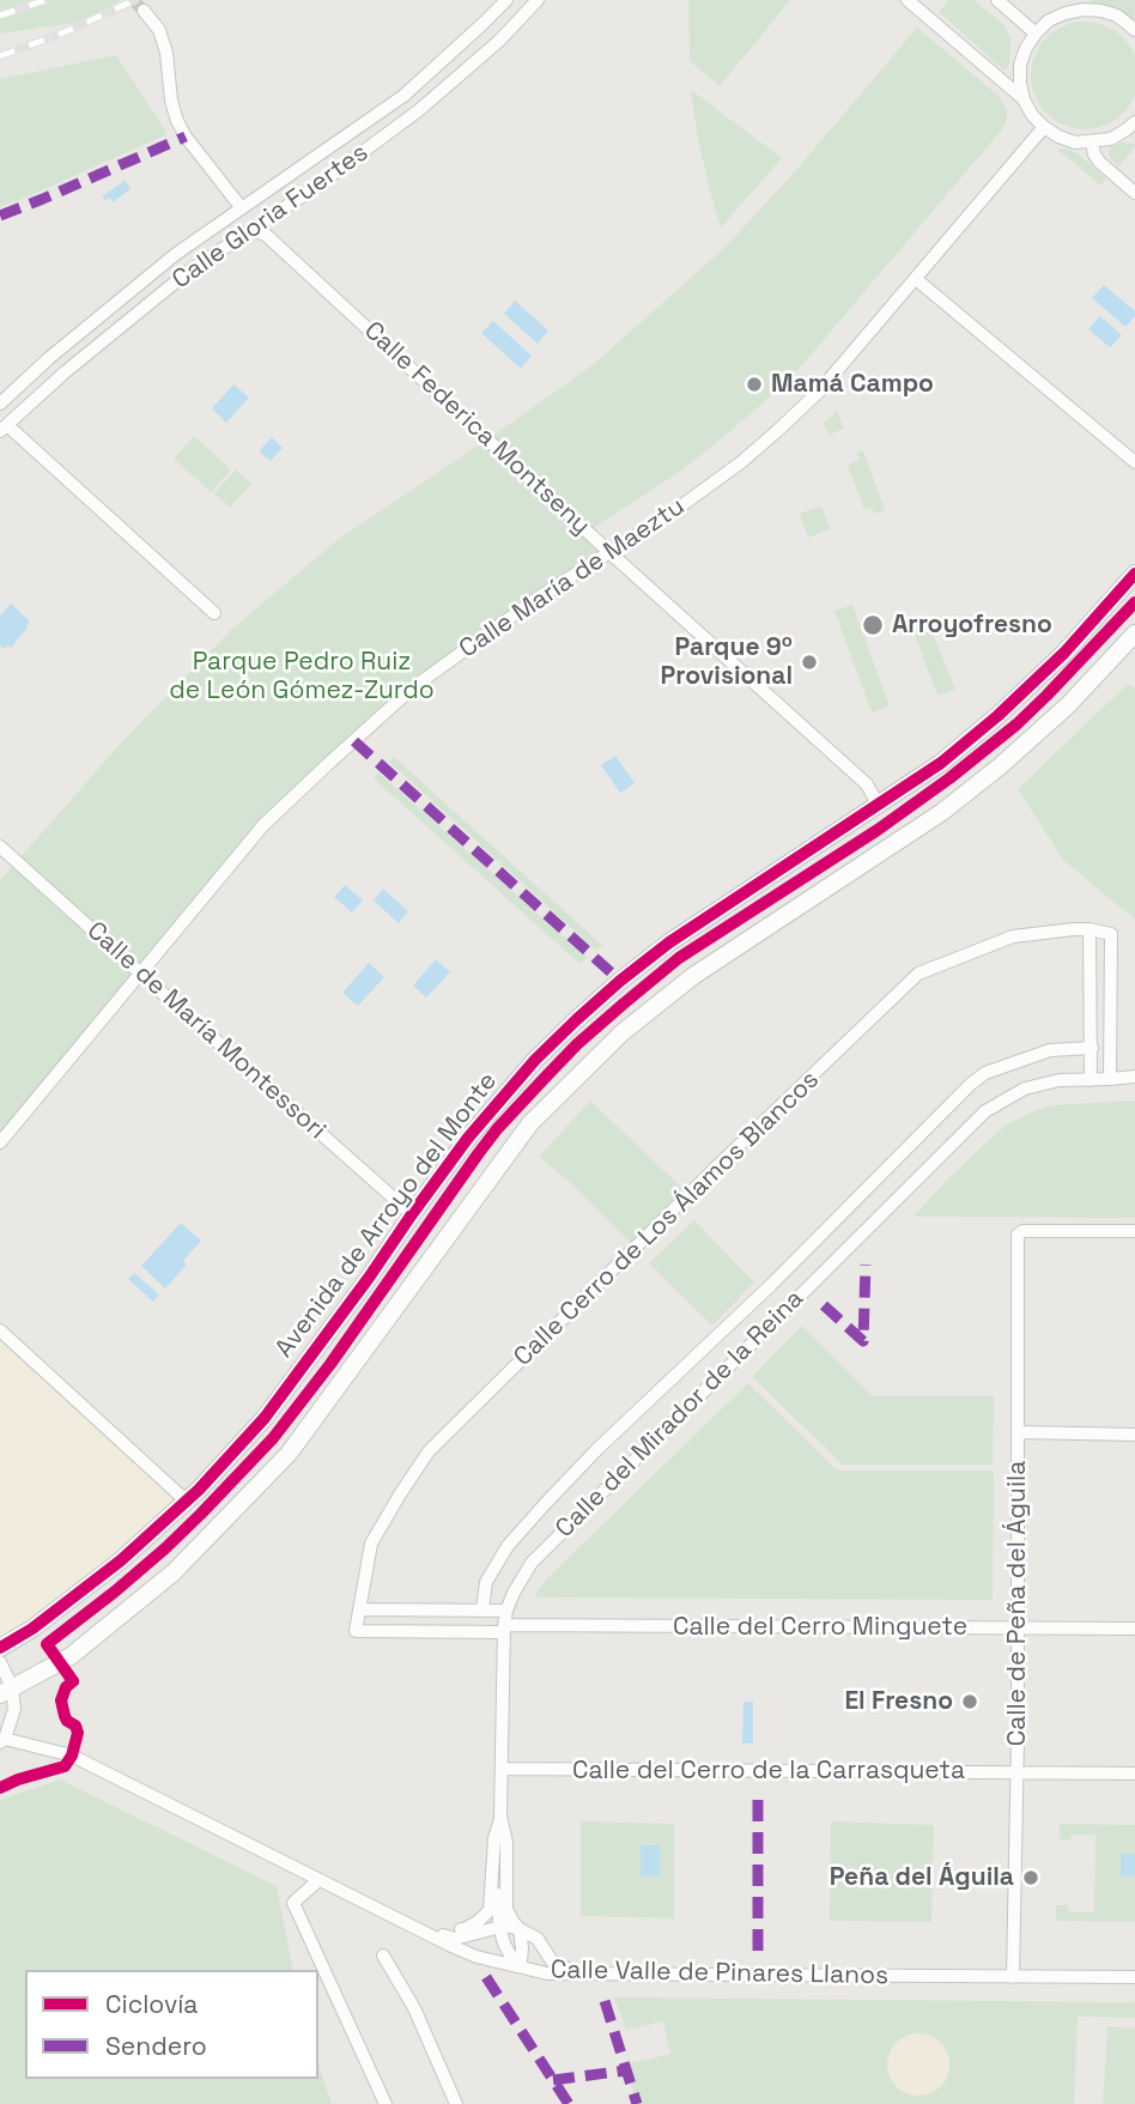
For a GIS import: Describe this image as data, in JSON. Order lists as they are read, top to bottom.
{
  "streets": {
    "street": [
      "Calle Gloria Fuertes",
      "Calle Federica Montseny",
      "Calle María de Maeztu",
      "Calle de María Montessori",
      "Avenida de Arroyo del Monte",
      "Calle Cerro de Los Álamos Blancos",
      "Calle del Mirador de la Reina",
      "Calle de Peña del Águila",
      "Calle del Cerro Minguete",
      "Calle del Cerro de la Carrasqueta",
      "Calle Valle de Pinares Llanos"
    ]
  },
  "crossings": [
    ["Calle Gloria Fuertes", "Calle Federica Montseny"],
    ["Calle Federica Montseny", "Calle María de Maeztu"],
    ["Calle Federica Montseny", "Avenida de Arroyo del Monte"],
    ["Calle María de Maeztu", "Calle de María Montessori"],
    ["Calle de María Montessori", "Avenida de Arroyo del Monte"],
    ["Calle Cerro de Los Álamos Blancos", "Calle del Cerro Minguete"],
    ["Calle del Mirador de la Reina", "Calle del Cerro Minguete"],
    ["Calle del Mirador de la Reina", "Calle del Cerro de la Carrasqueta"],
    ["Calle de Peña del Águila", "Calle del Cerro Minguete"],
    ["Calle de Peña del Águila", "Calle del Cerro de la Carrasqueta"],
    ["Calle de Peña del Águila", "Calle Valle de Pinares Llanos"]
  ],
  "parks": ["Parque Pedro Ruiz de León Gómez-Zurdo"],
  "places": [
    "Mamá Campo",
    "Arroyofresno",
    "Parque 9º Provisional",
    "El Fresno",
    "Peña del Águila"
  ],
  "legend": ["Ciclovía", "Sendero"]
}
